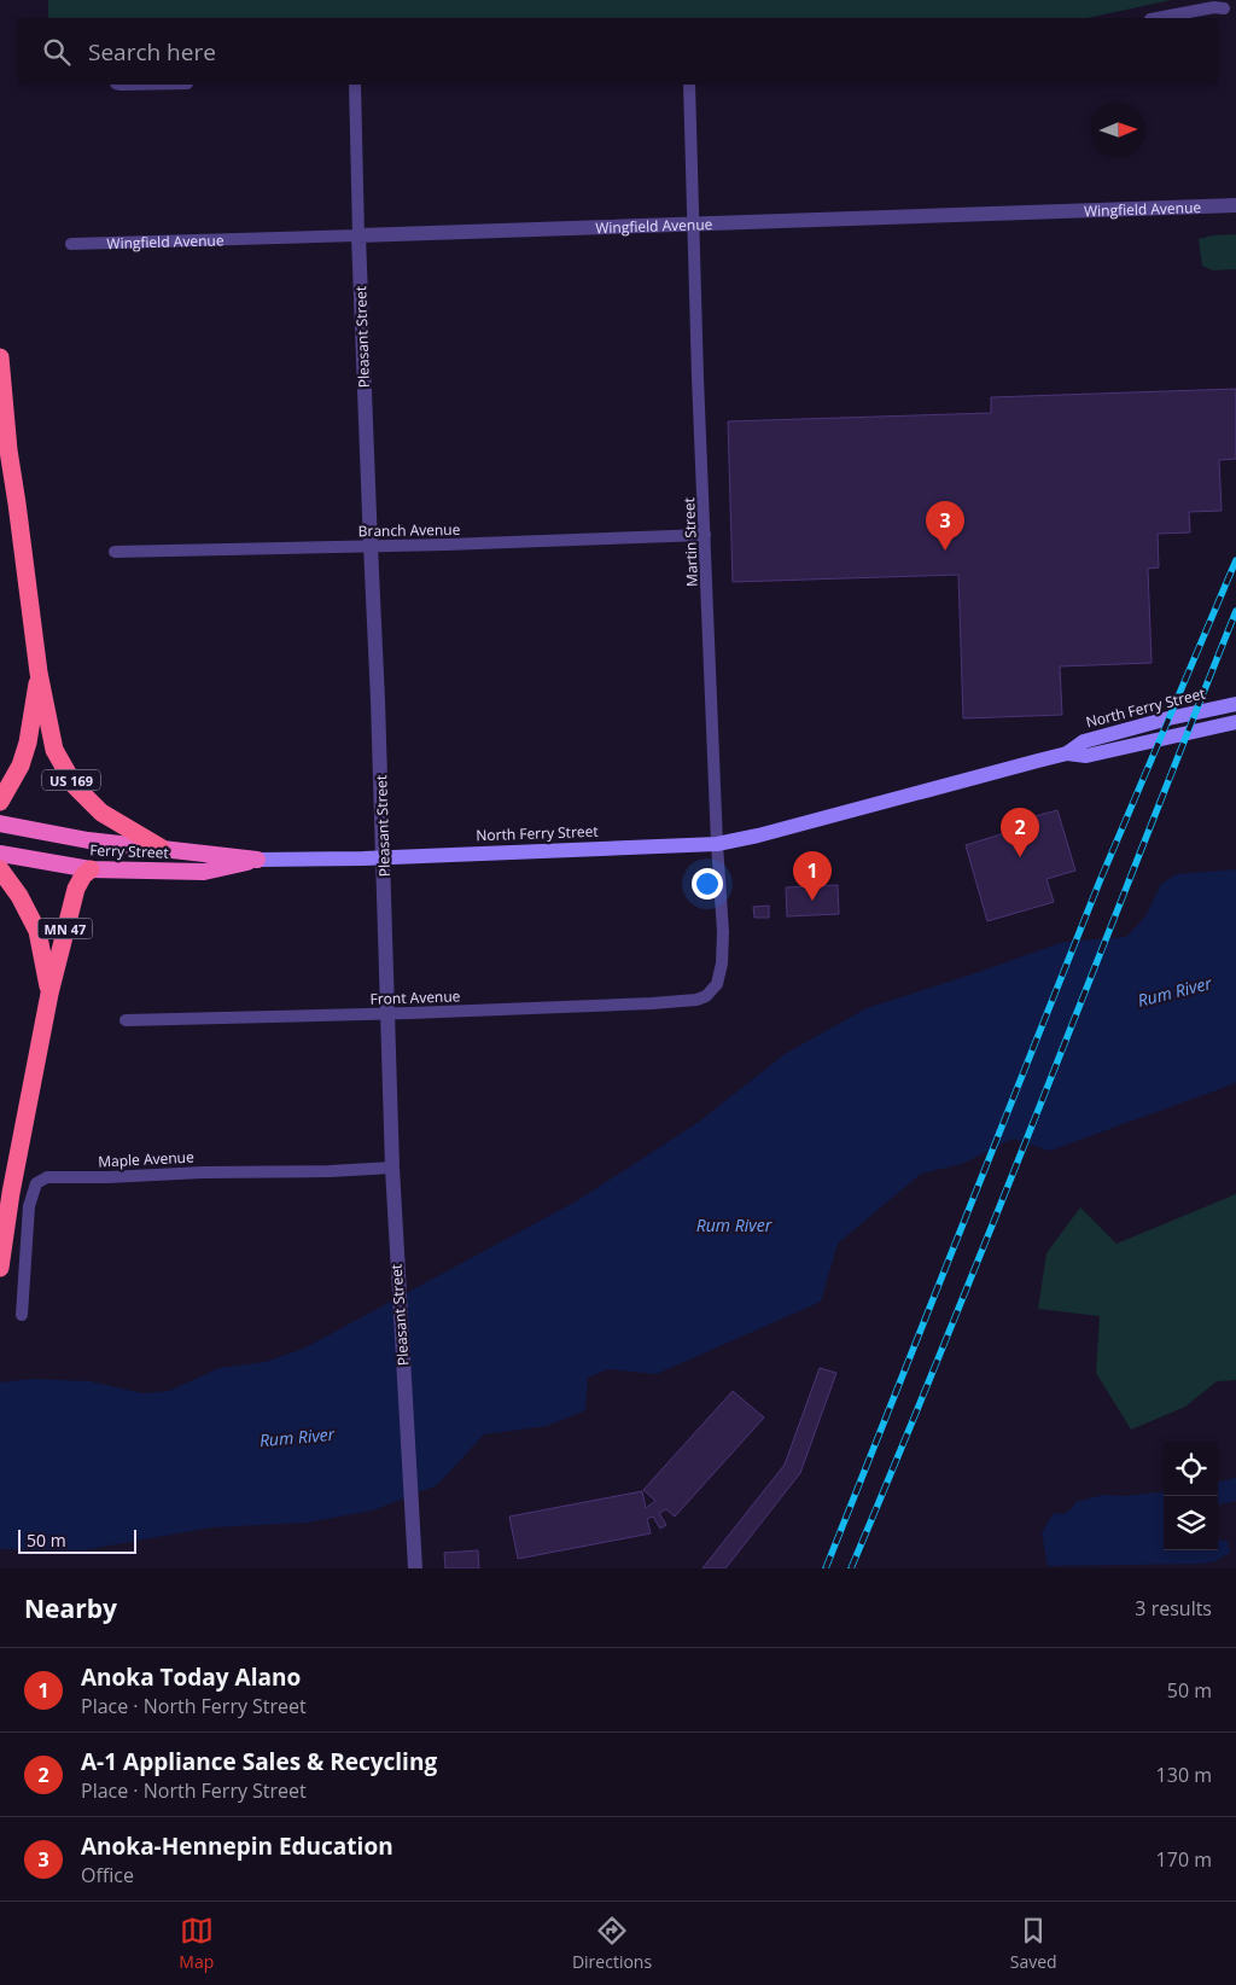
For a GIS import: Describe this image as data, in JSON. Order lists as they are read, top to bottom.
{
  "streets": {
    "highway": [
      "North Ferry Street",
      "US 169",
      "Ferry Street",
      "MN 47"
    ],
    "street": [
      "Wingfield Avenue",
      "Pleasant Street",
      "Branch Avenue",
      "Martin Street",
      "Front Avenue",
      "Maple Avenue"
    ]
  },
  "crossings": [
    ["Wingfield Avenue", "Pleasant Street"],
    ["Wingfield Avenue", "Martin Street"],
    ["Pleasant Street", "Branch Avenue"],
    ["Pleasant Street", "North Ferry Street"],
    ["Pleasant Street", "Front Avenue"],
    ["Pleasant Street", "Maple Avenue"],
    ["Branch Avenue", "Martin Street"],
    ["Martin Street", "North Ferry Street"],
    ["Martin Street", "Front Avenue"],
    ["North Ferry Street", "US 169"],
    ["North Ferry Street", "Ferry Street"],
    ["Ferry Street", "MN 47"]
  ],
  "water": ["Rum River"],
  "scale_bar": "50 m",
  "north": "right",
  "page": {
    "search": "Search here",
    "pins": ["3", "2", "1"],
    "scale": "50 m",
    "heading": ["Nearby", "3 results"],
    "list": [
      {
        "mark": "1",
        "name": "Anoka Today Alano",
        "note": "Place · North Ferry Street",
        "value": "50 m"
      },
      {
        "mark": "2",
        "name": "A-1 Appliance Sales & Recycling",
        "note": "Place · North Ferry Street",
        "value": "130 m"
      },
      {
        "mark": "3",
        "name": "Anoka-Hennepin Education",
        "note": "Office",
        "value": "170 m"
      }
    ],
    "nav": ["Map", "Directions", "Saved"]
  }
}
